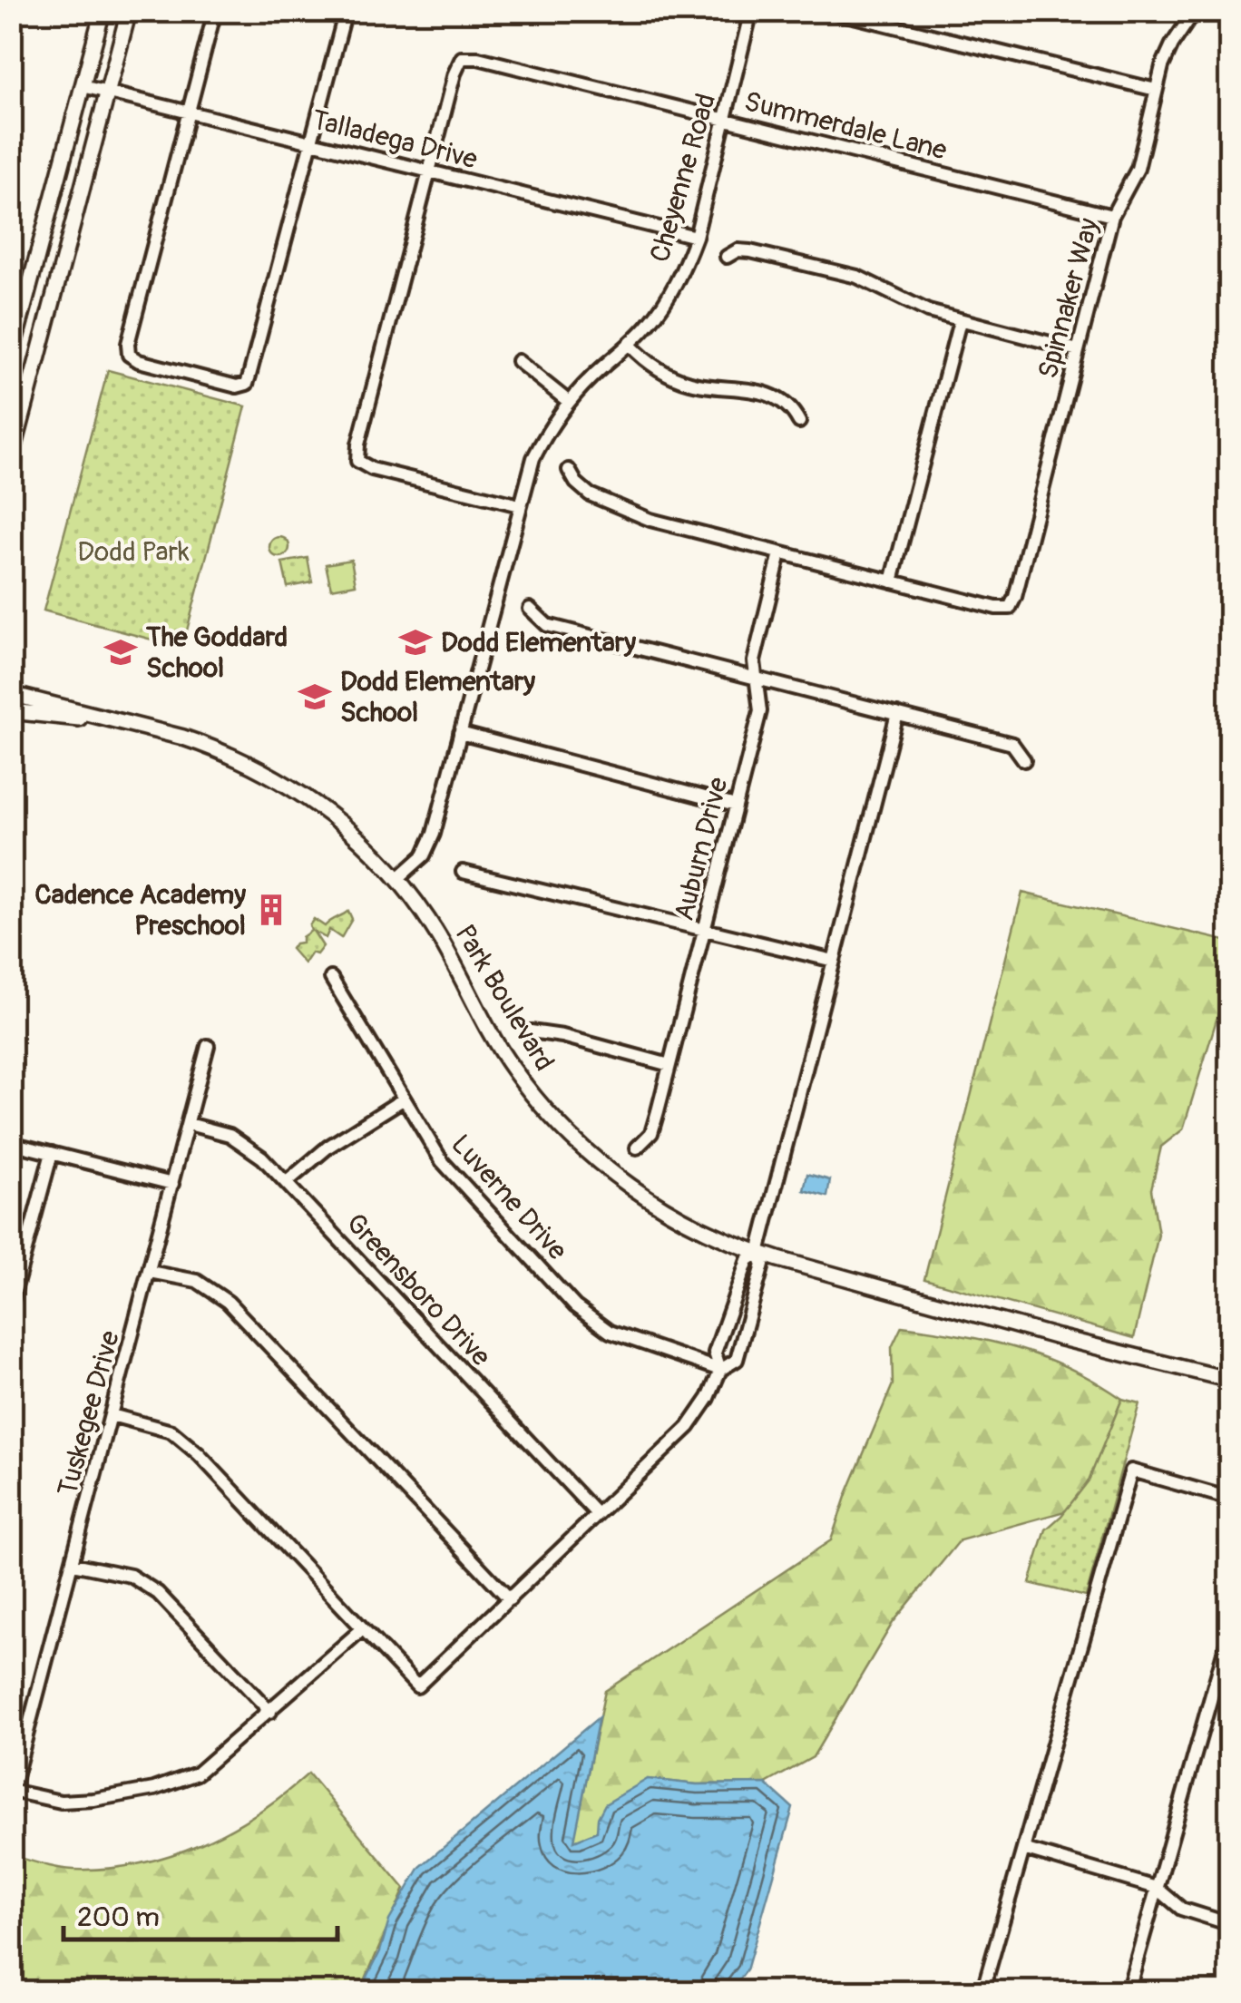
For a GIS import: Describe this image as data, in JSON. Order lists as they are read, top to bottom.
{
  "streets": {
    "main road": ["Park Boulevard"],
    "street": [
      "Summerdale Lane",
      "Talladega Drive",
      "Cheyenne Road",
      "Spinnaker Way",
      "Auburn Drive",
      "Luverne Drive",
      "Greensboro Drive",
      "Tuskegee Drive"
    ]
  },
  "crossings": [
    ["Summerdale Lane", "Talladega Drive"],
    ["Summerdale Lane", "Cheyenne Road"],
    ["Summerdale Lane", "Spinnaker Way"],
    ["Talladega Drive", "Cheyenne Road"],
    ["Cheyenne Road", "Park Boulevard"],
    ["Greensboro Drive", "Tuskegee Drive"]
  ],
  "parks": ["Dodd Park"],
  "places": {
    "school or university": ["Dodd Elementary", "The Goddard School", "Dodd Elementary School"],
    "building": ["Cadence Academy Preschool"]
  },
  "scale_bar": "200 m"
}
